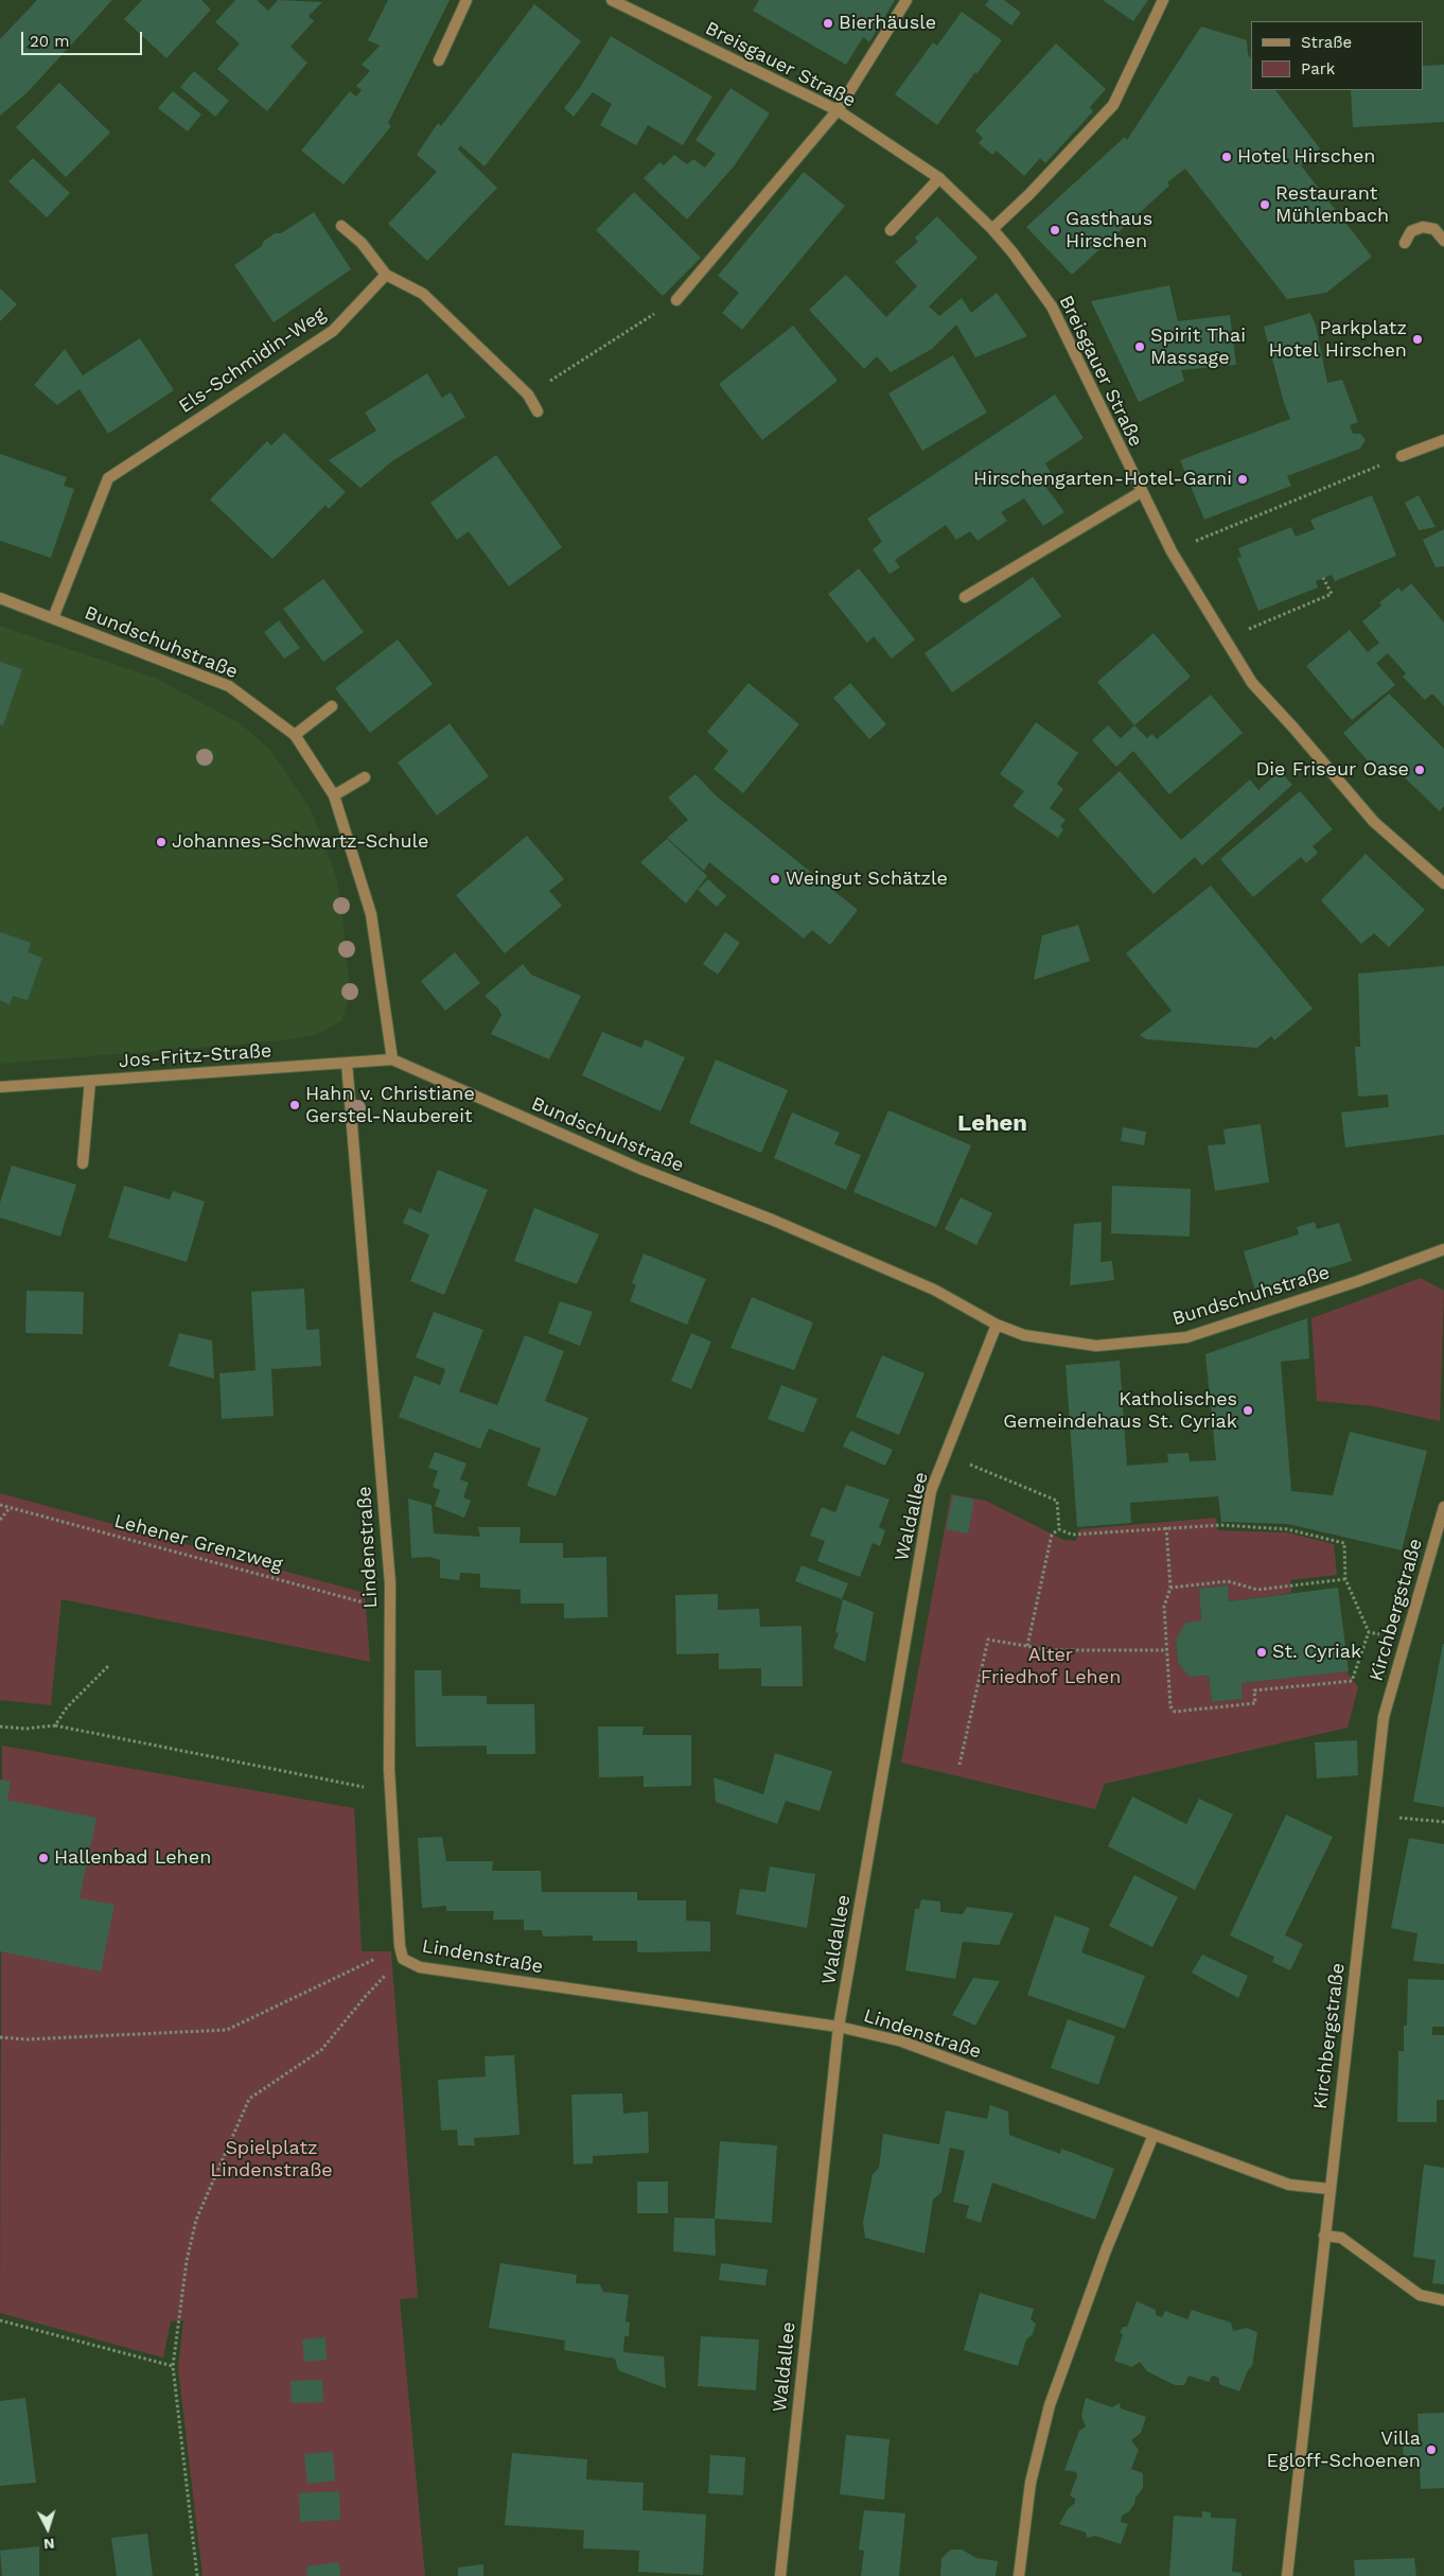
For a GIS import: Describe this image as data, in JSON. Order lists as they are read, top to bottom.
{
  "streets": {
    "street": [
      "Breisgauer Straße",
      "Els-Schmidin-Weg",
      "Bundschuhstraße",
      "Jos-Fritz-Straße",
      "Waldallee",
      "Lindenstraße",
      "Kirchbergstraße"
    ],
    "path": ["Lehener Grenzweg"]
  },
  "crossings": [
    ["Els-Schmidin-Weg", "Bundschuhstraße"],
    ["Bundschuhstraße", "Jos-Fritz-Straße"],
    ["Bundschuhstraße", "Waldallee"],
    ["Jos-Fritz-Straße", "Lindenstraße"],
    ["Waldallee", "Lindenstraße"],
    ["Lehener Grenzweg", "Lindenstraße"],
    ["Lindenstraße", "Kirchbergstraße"]
  ],
  "districts": ["Lehen"],
  "parks": ["Alter Friedhof Lehen", "Spielplatz Lindenstraße"],
  "places": [
    "Bierhäusle",
    "Hotel Hirschen",
    "Restaurant Mühlenbach",
    "Gasthaus Hirschen",
    "Parkplatz Hotel Hirschen",
    "Spirit Thai Massage",
    "Hirschengarten-Hotel-Garni",
    "Die Friseur Oase",
    "Johannes-Schwartz-Schule",
    "Weingut Schätzle",
    "Hahn v. Christiane Gerstel-Naubereit",
    "Katholisches Gemeindehaus St. Cyriak",
    "St. Cyriak",
    "Hallenbad Lehen",
    "Villa Egloff-Schoenen"
  ],
  "legend": ["Straße", "Park"],
  "scale_bar": "20 m",
  "north": "bottom"
}
